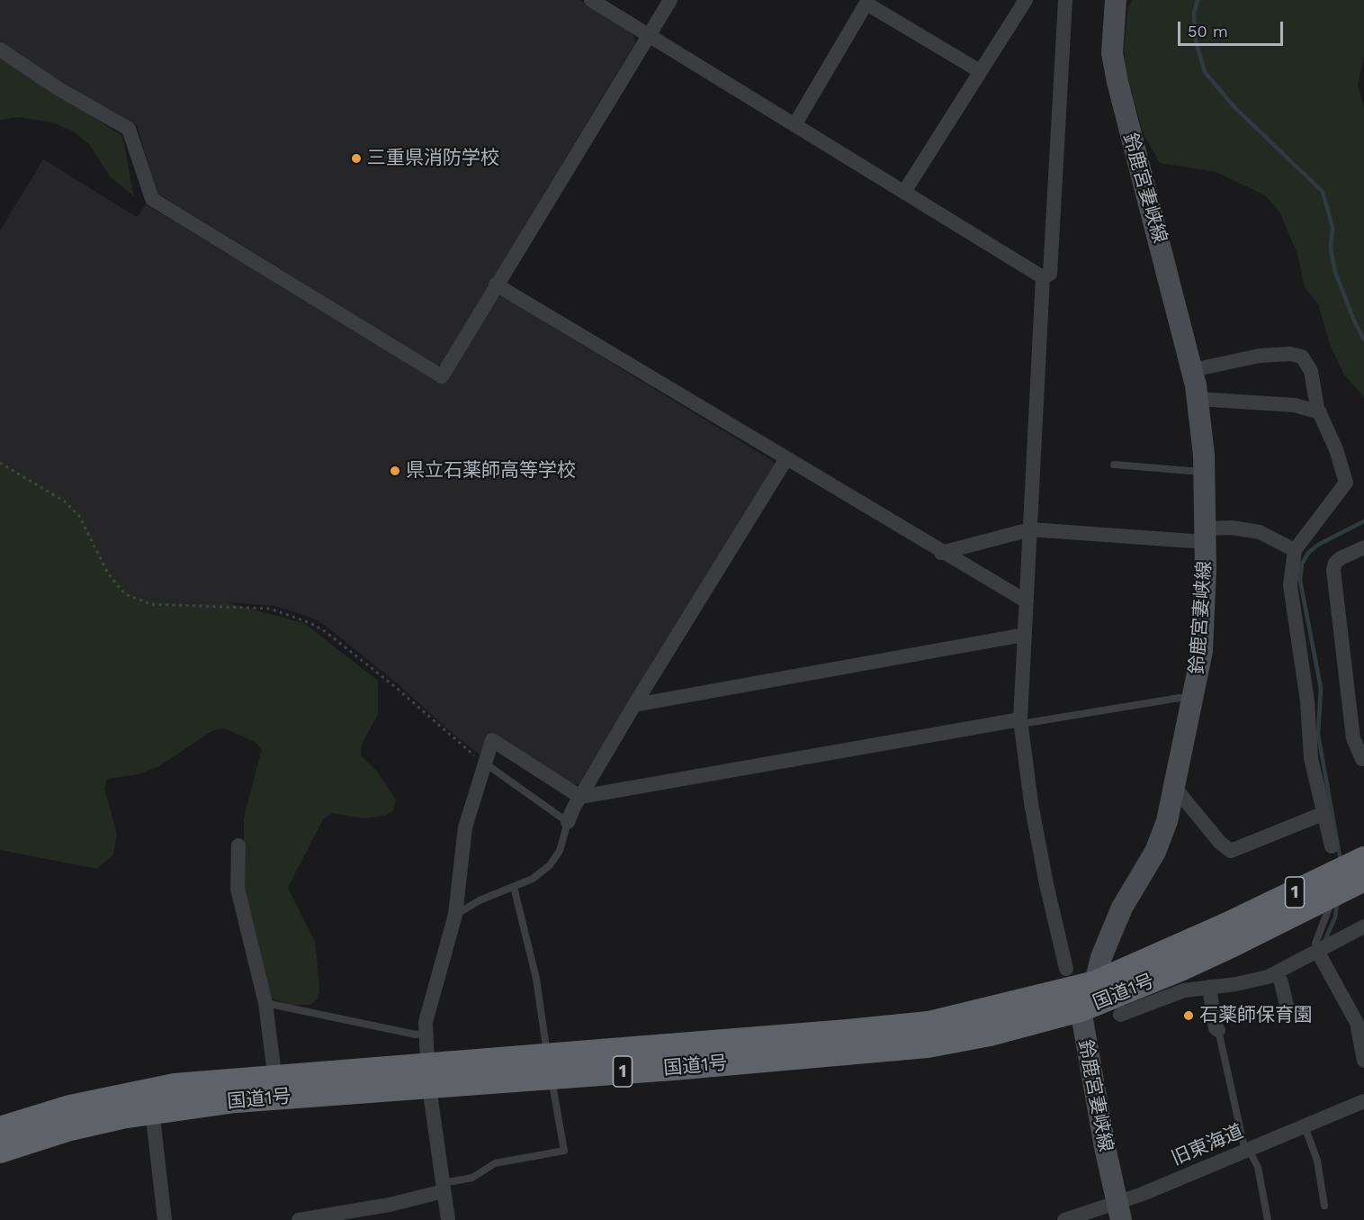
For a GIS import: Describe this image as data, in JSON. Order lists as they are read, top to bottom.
{
  "streets": {
    "highway": ["1", "国道1号"],
    "main road": ["鈴鹿宮妻峡線"],
    "street": ["旧東海道"]
  },
  "crossings": [
    ["鈴鹿宮妻峡線", "国道1号"],
    ["鈴鹿宮妻峡線", "旧東海道"]
  ],
  "places": ["三重県消防学校", "県立石薬師高等学校", "石薬師保育園"],
  "scale_bar": "50 m"
}
